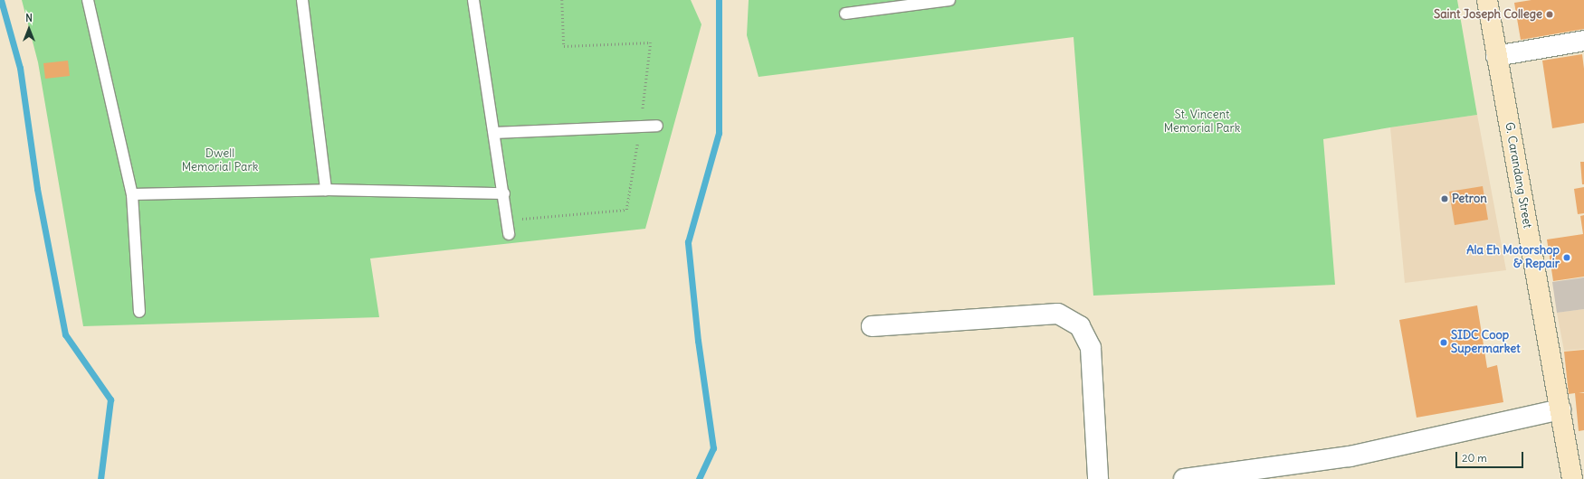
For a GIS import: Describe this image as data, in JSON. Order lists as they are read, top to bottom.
{
  "streets": {
    "main road": ["G. Carandang Street"]
  },
  "parks": ["St. Vincent Memorial Park", "Dwell Memorial Park"],
  "places": [
    "Saint Joseph College",
    "Petron",
    "Ala Eh Motorshop & Repair",
    "SIDC Coop Supermarket"
  ],
  "scale_bar": "20 m",
  "north": "top"
}
